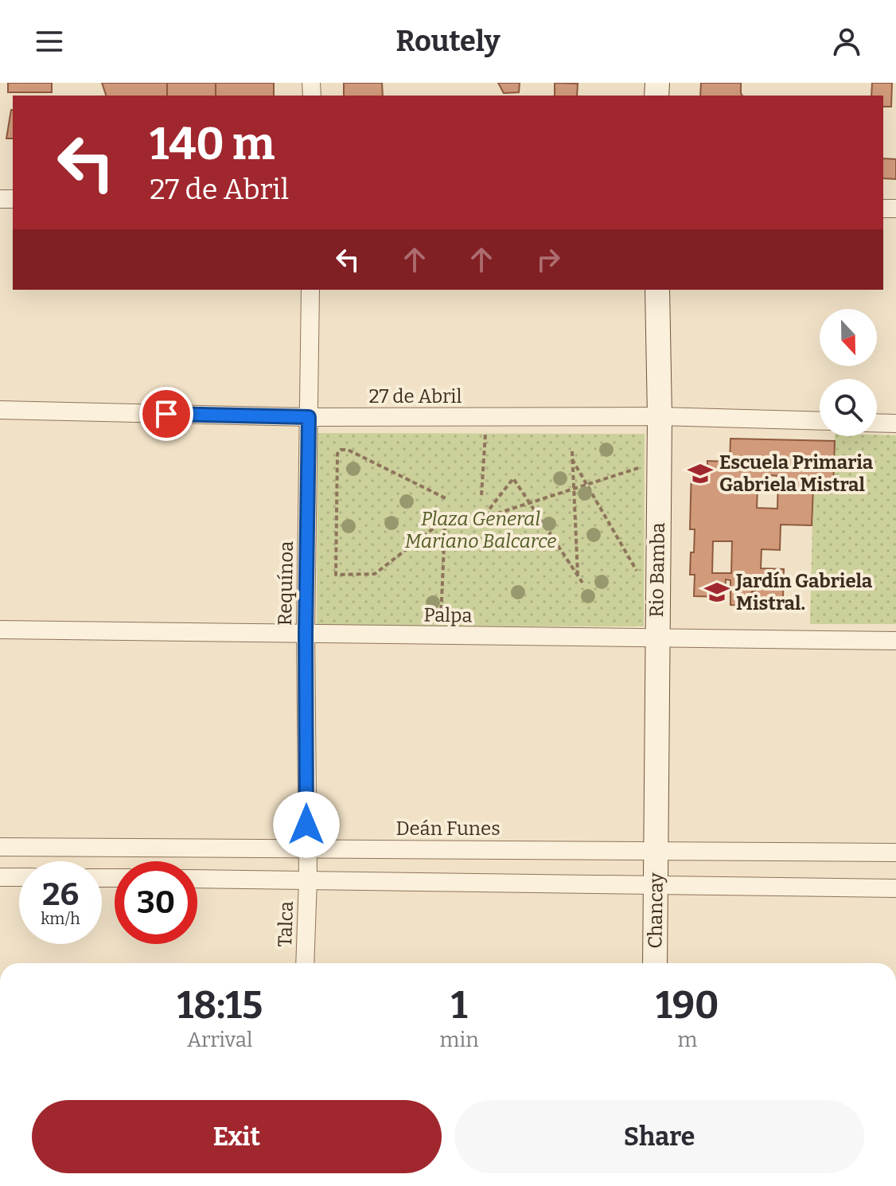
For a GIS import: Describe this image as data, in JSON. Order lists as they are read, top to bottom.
{
  "streets": {
    "main road": ["Rio Bamba", "Chancay"],
    "street": [
      "27 de Abril",
      "Requínoa",
      "Palpa",
      "Deán Funes",
      "Talca"
    ]
  },
  "crossings": [
    ["27 de Abril", "Rio Bamba"],
    ["27 de Abril", "Requínoa"],
    ["Rio Bamba", "Palpa"],
    ["Rio Bamba", "Deán Funes"],
    ["Rio Bamba", "Chancay"],
    ["Requínoa", "Palpa"],
    ["Requínoa", "Deán Funes"],
    ["Requínoa", "Talca"],
    ["Deán Funes", "Chancay"]
  ],
  "parks": ["Plaza General Mariano Balcarce"],
  "places": {
    "school or university": ["Escuela Primaria Gabriela Mistral", "Jardín Gabriela Mistral."]
  },
  "north": "bottom",
  "page": {
    "header": "Routely",
    "turn": ["140 m", "27 de Abril"],
    "speed": "26 km/h",
    "limit": "30",
    "eta": [
      "18:15",
      "Arrival",
      "1",
      "min",
      "190",
      "m"
    ],
    "buttons": ["Exit", "Share"]
  }
}
